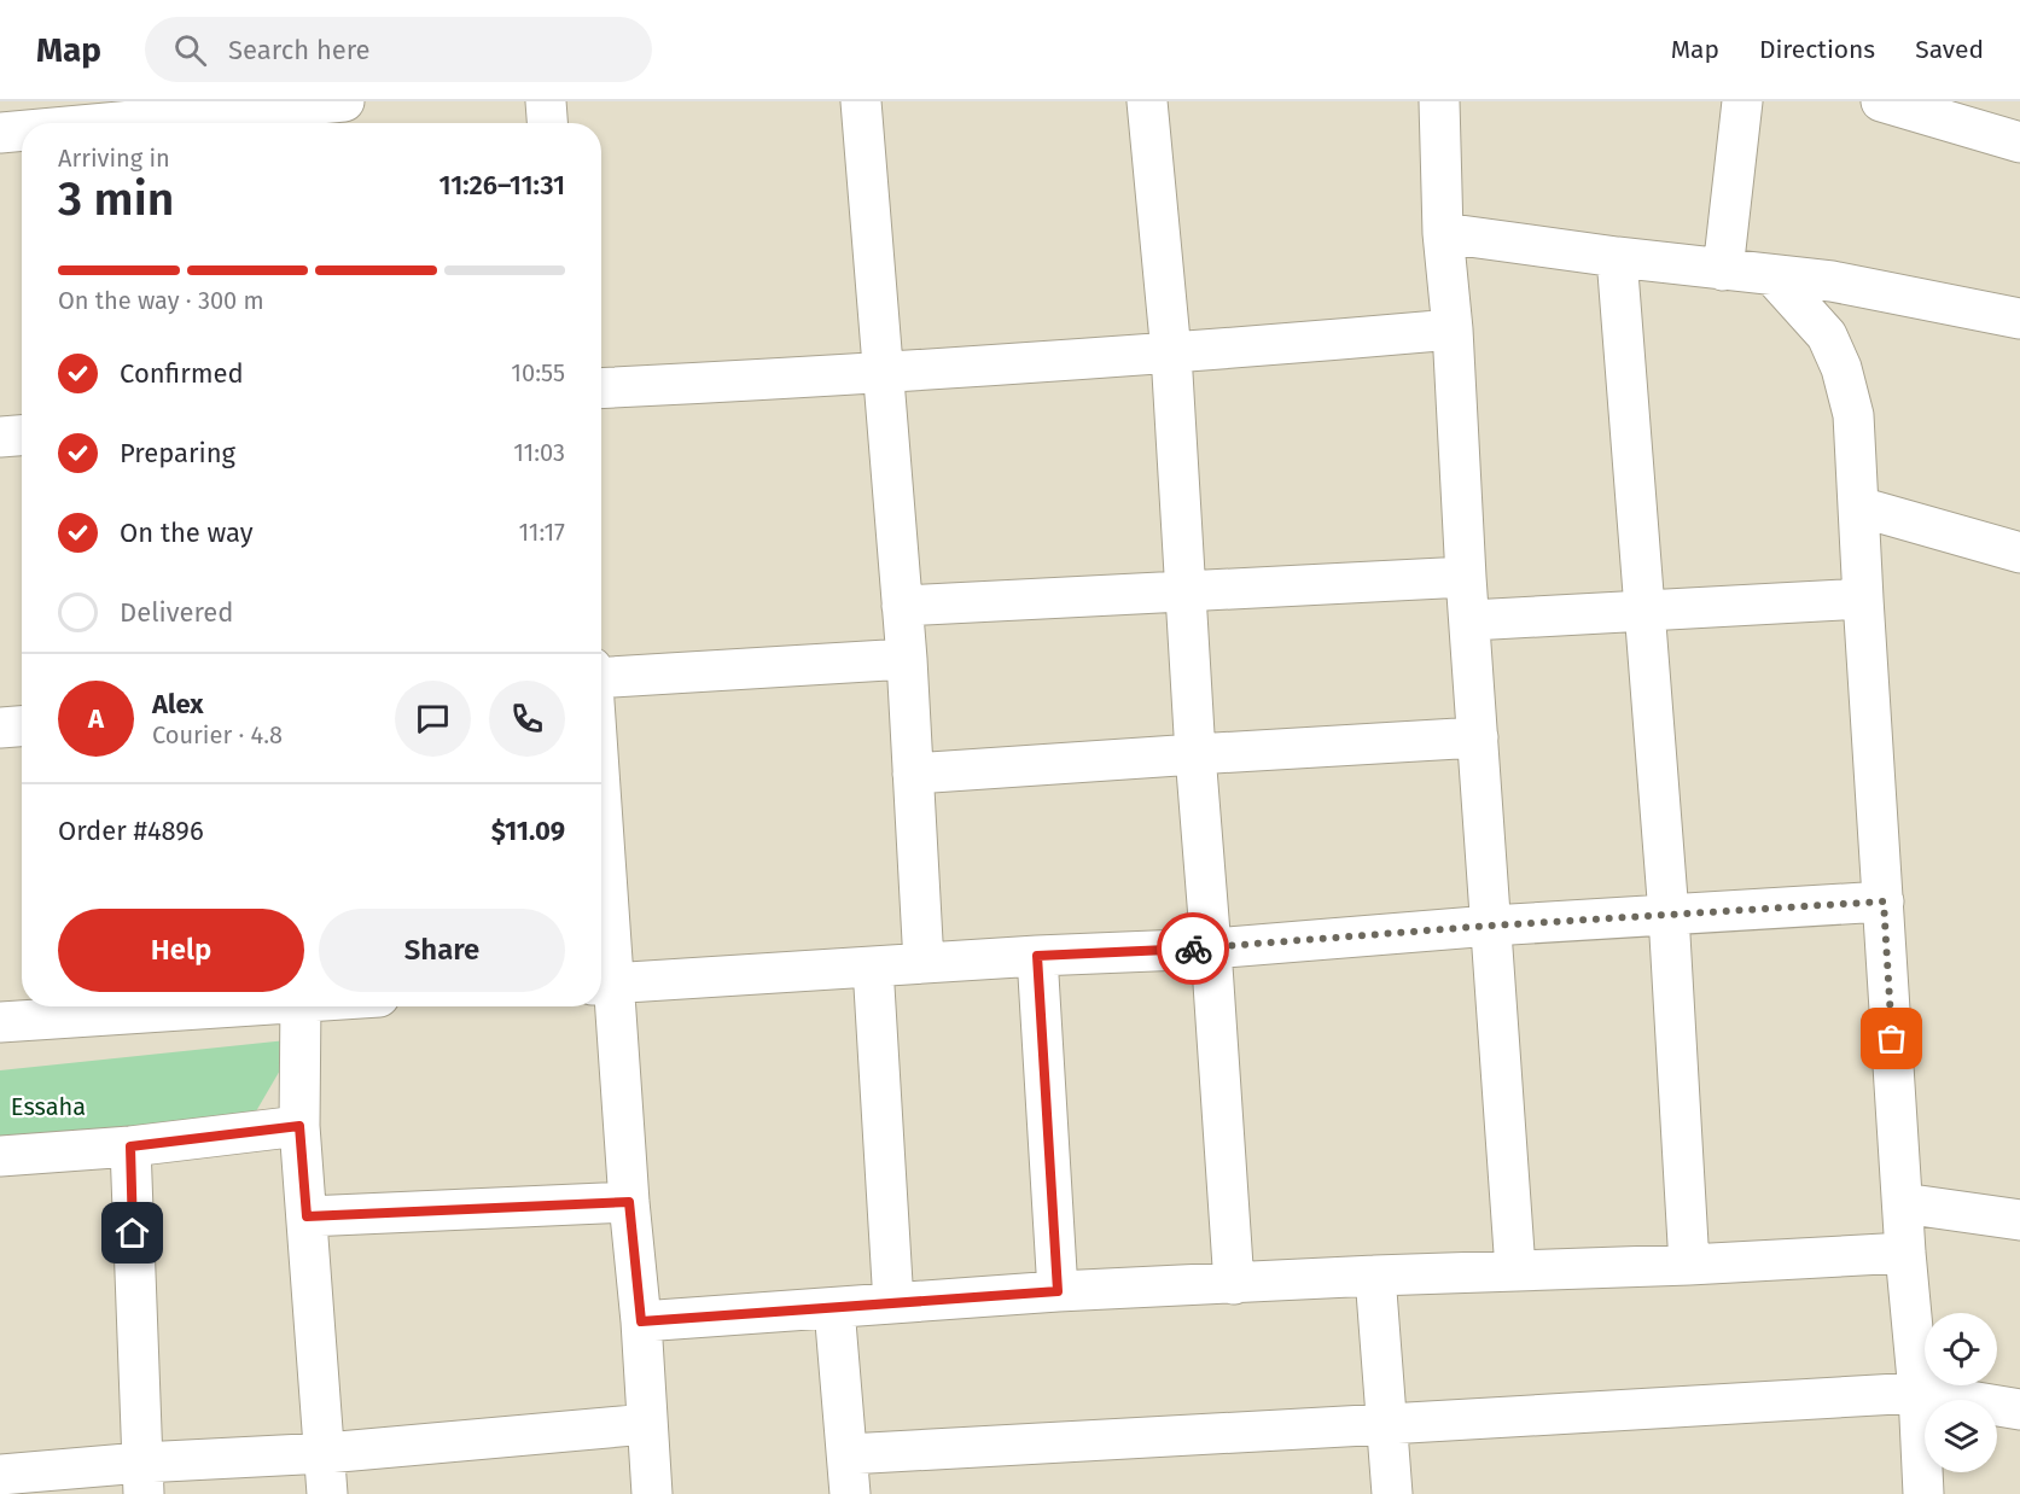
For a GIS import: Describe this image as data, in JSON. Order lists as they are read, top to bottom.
{
  "parks": ["Essaha"],
  "page": {
    "header": "Map",
    "search": "Search here",
    "nav": ["Map", "Directions", "Saved"],
    "heading": ["3 min", "Arriving in", "11:26–11:31"],
    "panel": [
      "Alex",
      "Courier · 4.8",
      "Order #4896",
      "$11.09"
    ],
    "bar": "On the way · 300 m",
    "list": [
      ["Confirmed", "10:55"],
      ["Preparing", "11:03"],
      ["On the way", "11:17"],
      "Delivered"
    ],
    "round": "A",
    "buttons": ["Help", "Share"]
  }
}
